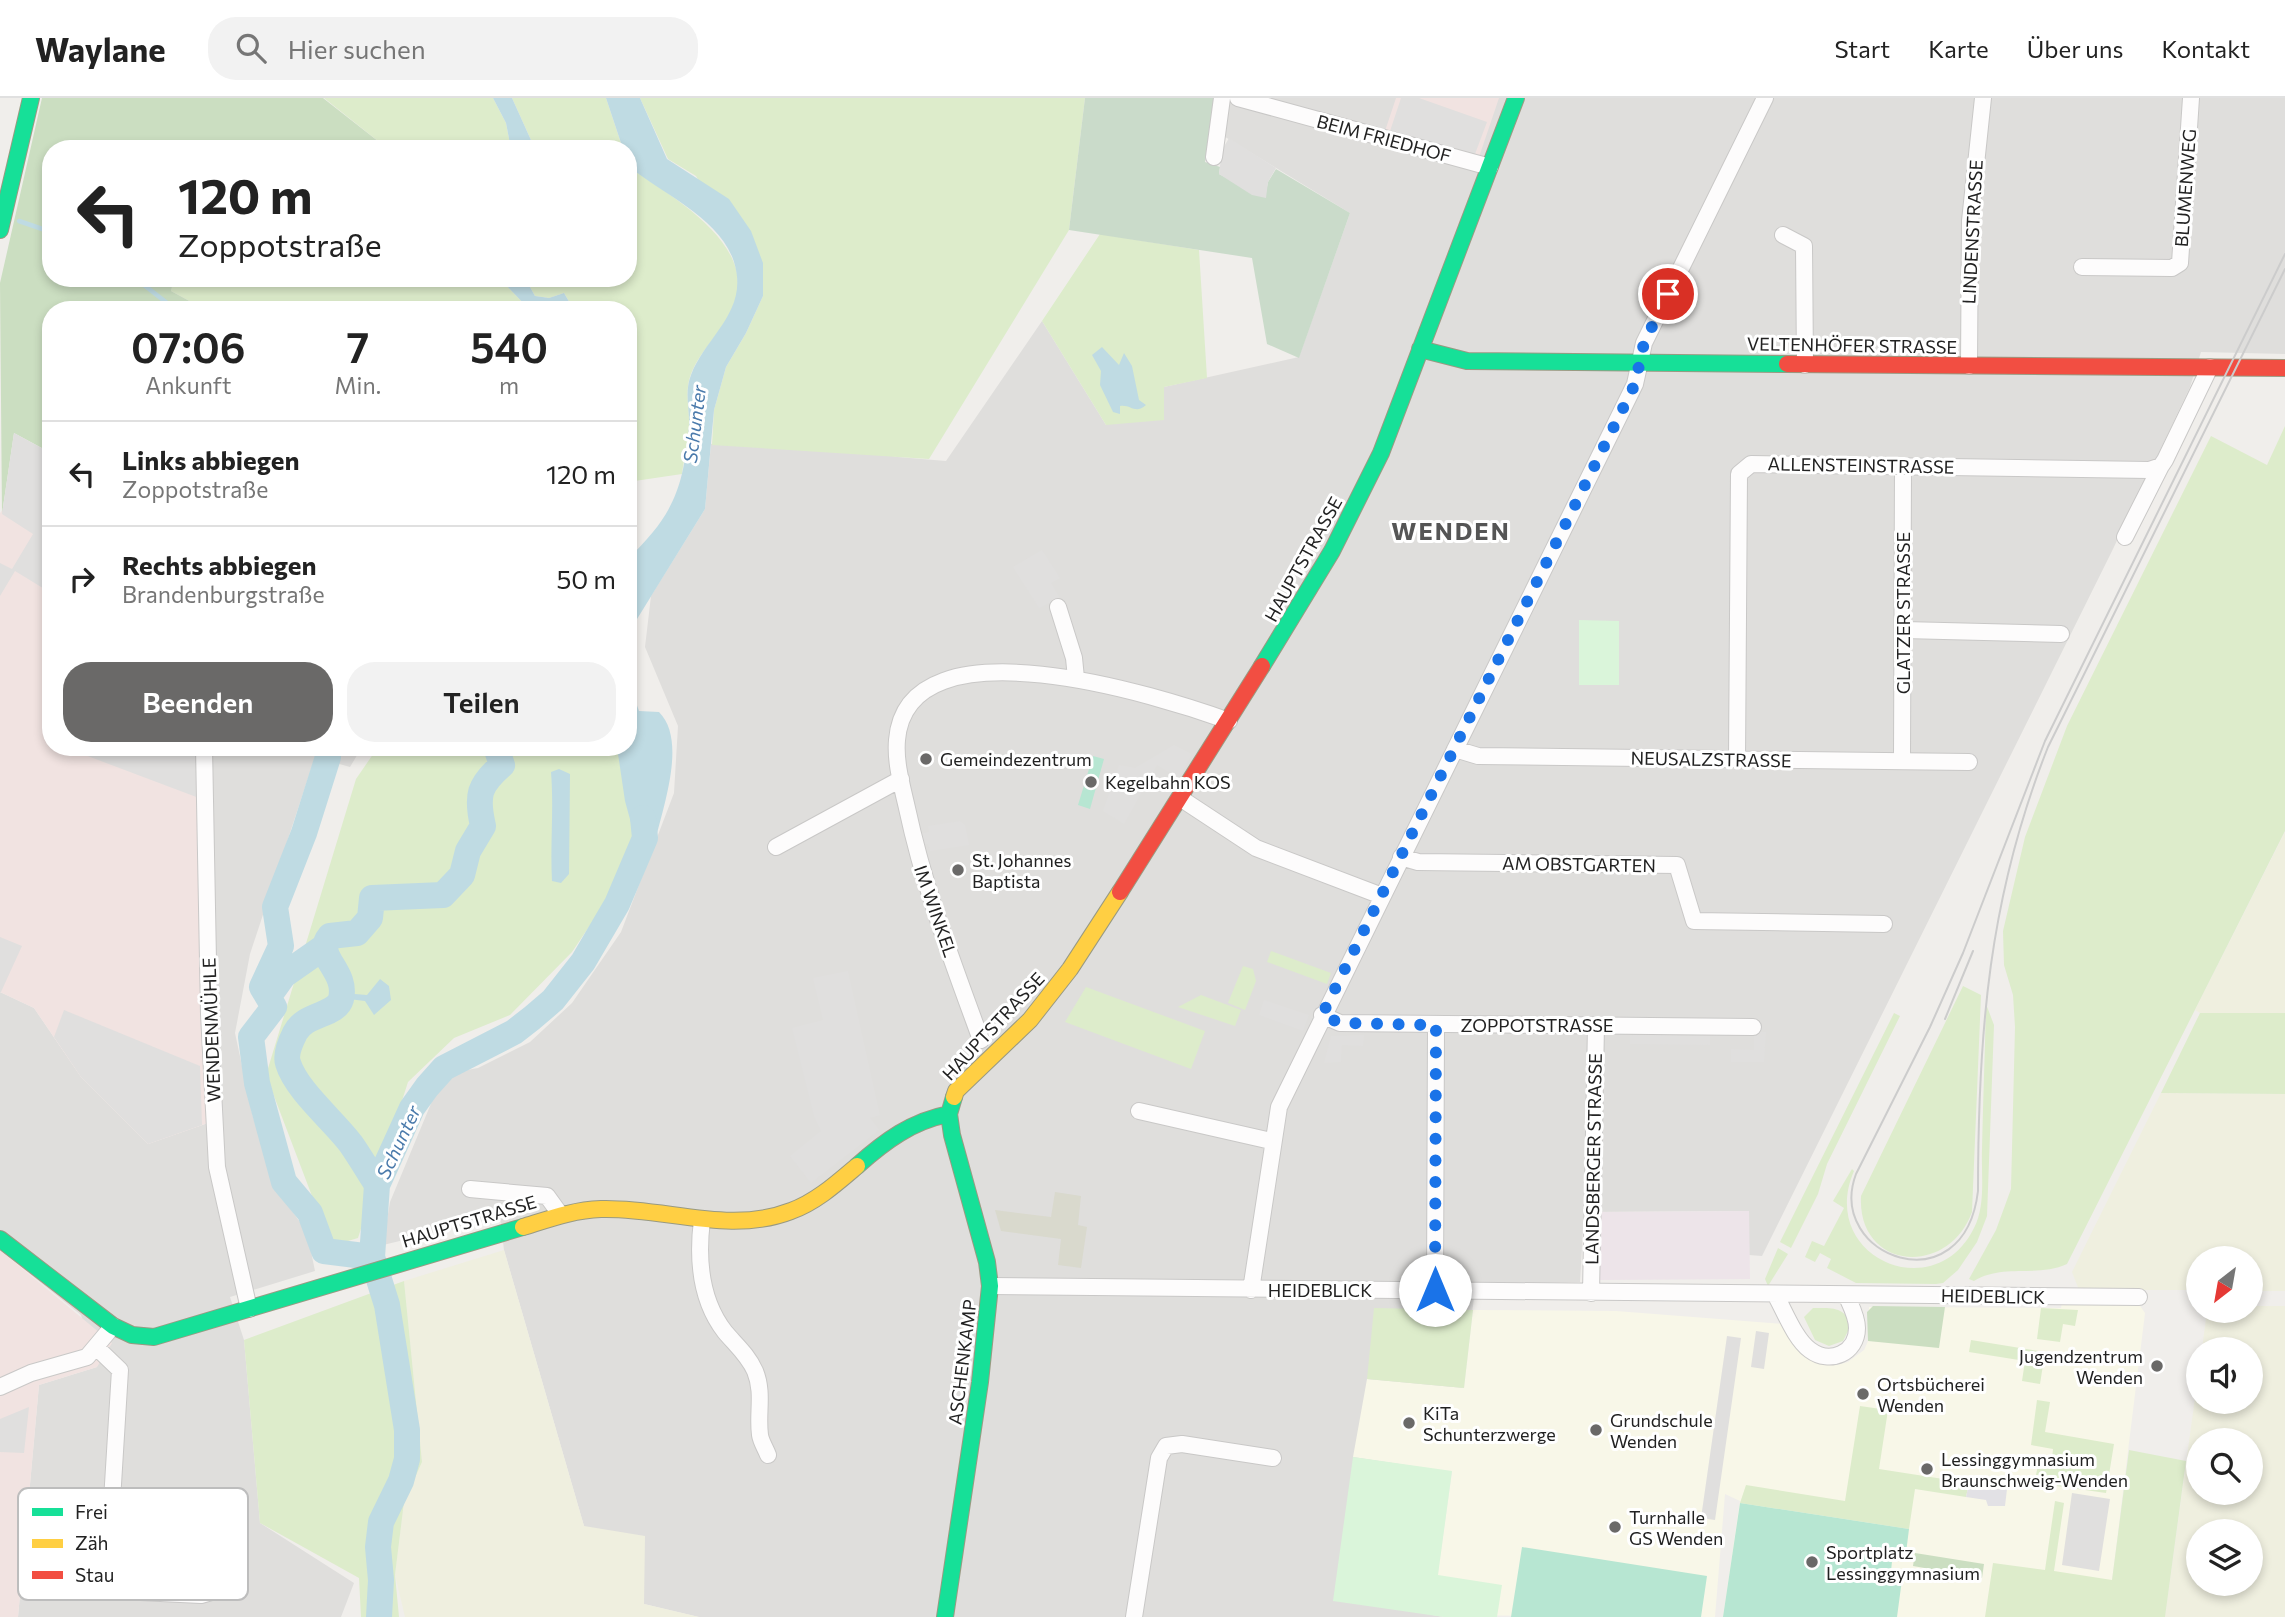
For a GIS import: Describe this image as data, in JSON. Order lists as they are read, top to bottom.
{
  "streets": {
    "main road": ["VELTENHÖFER STRASSE", "HAUPTSTRASSE", "ASCHENKAMP"],
    "street": [
      "BEIM FRIEDHOF",
      "BLUMENWEG",
      "LINDENSTRASSE",
      "ALLENSTEINSTRASSE",
      "GLATZER STRASSE",
      "NEUSALZSTRASSE",
      "AM OBSTGARTEN",
      "IM WINKEL",
      "ZOPPOTSTRASSE",
      "WENDENMÜHLE",
      "LANDSBERGER STRASSE",
      "HEIDEBLICK"
    ]
  },
  "crossings": [
    ["BEIM FRIEDHOF", "HAUPTSTRASSE"],
    ["LINDENSTRASSE", "VELTENHÖFER STRASSE"],
    ["VELTENHÖFER STRASSE", "HAUPTSTRASSE"],
    ["ALLENSTEINSTRASSE", "GLATZER STRASSE"],
    ["ALLENSTEINSTRASSE", "NEUSALZSTRASSE"],
    ["HAUPTSTRASSE", "IM WINKEL"],
    ["HAUPTSTRASSE", "WENDENMÜHLE"],
    ["HAUPTSTRASSE", "ASCHENKAMP"],
    ["GLATZER STRASSE", "NEUSALZSTRASSE"],
    ["ZOPPOTSTRASSE", "LANDSBERGER STRASSE"],
    ["LANDSBERGER STRASSE", "HEIDEBLICK"],
    ["HEIDEBLICK", "ASCHENKAMP"]
  ],
  "districts": ["WENDEN"],
  "water": ["Schunter"],
  "places": [
    "Gemeindezentrum",
    "Kegelbahn KOS",
    "St. Johannes Baptista",
    "Jugendzentrum Wenden",
    "Ortsbücherei Wenden",
    "KiTa Schunterzwerge",
    "Grundschule Wenden",
    "Lessinggymnasium Braunschweig-Wenden",
    "Turnhalle GS Wenden",
    "Sportplatz Lessinggymnasium"
  ],
  "legend": ["Frei", "Zäh", "Stau"],
  "north": "bottom left",
  "page": {
    "header": "Waylane",
    "search": "Hier suchen",
    "nav": [
      "Start",
      "Karte",
      "Über uns",
      "Kontakt"
    ],
    "turn": ["120 m", "Zoppotstraße"],
    "eta": [
      "07:06",
      "Ankunft",
      "7",
      "Min.",
      "540",
      "m"
    ],
    "list": [
      {
        "name": "Links abbiegen",
        "note": "Zoppotstraße",
        "value": "120 m"
      },
      {
        "name": "Rechts abbiegen",
        "note": "Brandenburgstraße",
        "value": "50 m"
      }
    ],
    "buttons": ["Beenden", "Teilen"]
  }
}
